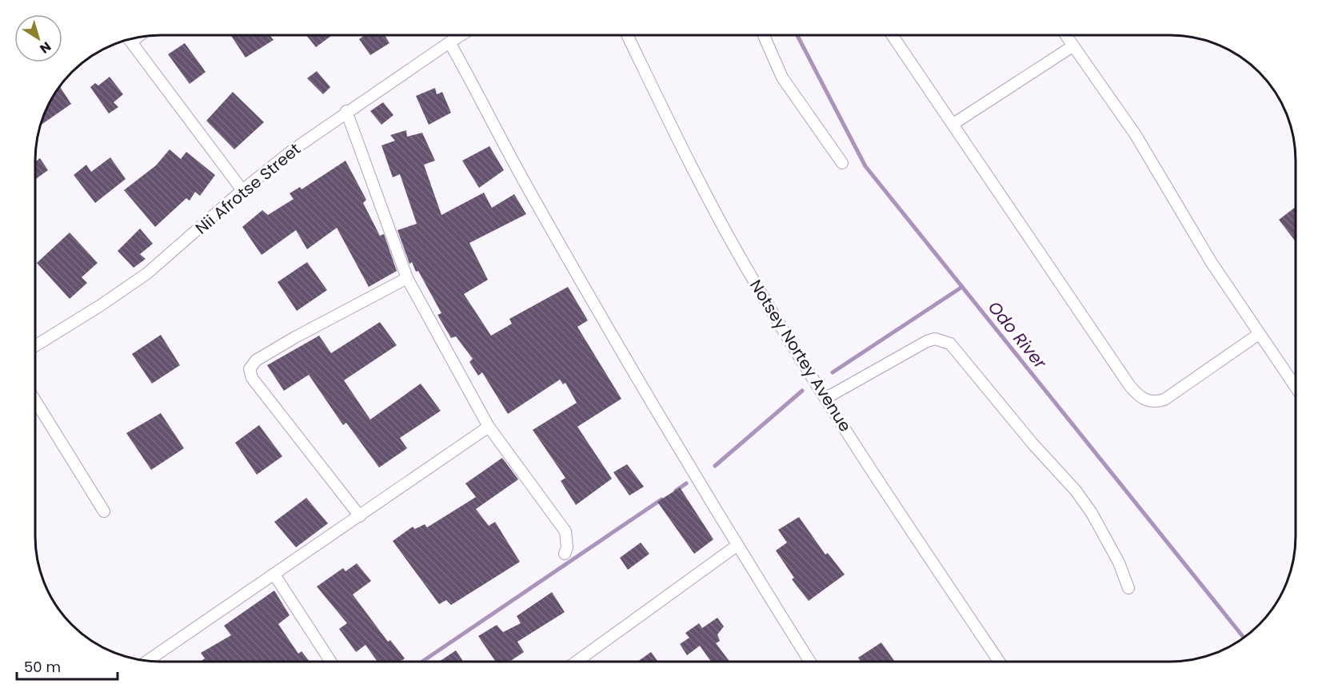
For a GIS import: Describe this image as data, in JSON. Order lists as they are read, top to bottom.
{
  "streets": {
    "street": ["Nii Afrotse Street", "Notsey Nortey Avenue"]
  },
  "water": ["Odo River"],
  "scale_bar": "50 m",
  "north": "bottom right"
}
